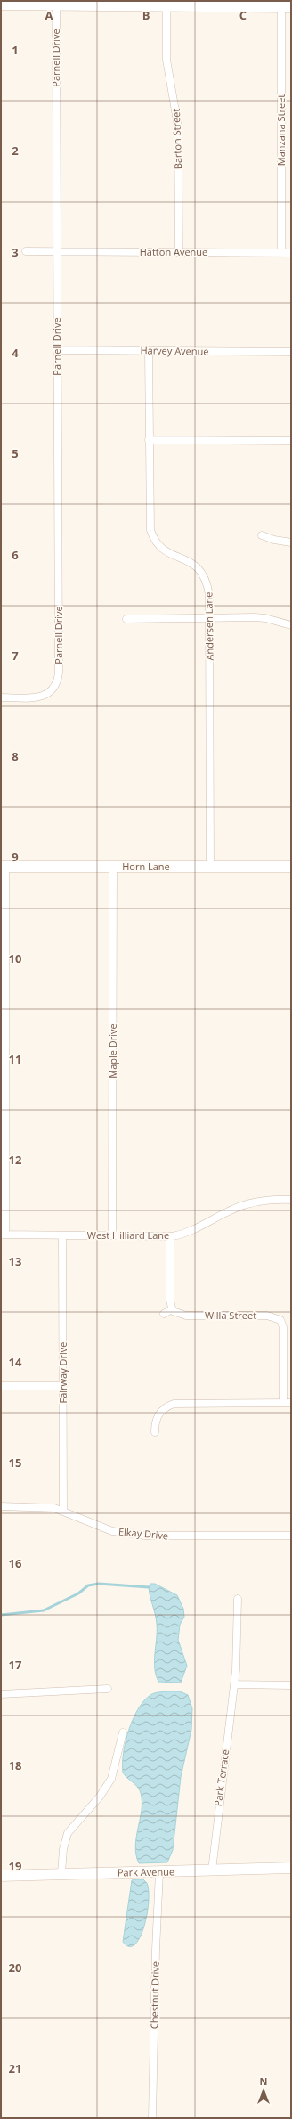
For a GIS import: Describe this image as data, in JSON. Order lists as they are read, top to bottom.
{
  "streets": {
    "street": [
      "Parnell Drive",
      "Manzana Street",
      "Barton Street",
      "Hatton Avenue",
      "Harvey Avenue",
      "Andersen Lane",
      "Horn Lane",
      "Maple Drive",
      "West Hilliard Lane",
      "Willa Street",
      "Fairway Drive",
      "Elkay Drive",
      "Park Terrace",
      "Park Avenue",
      "Chestnut Drive"
    ]
  },
  "crossings": [
    ["Parnell Drive", "Hatton Avenue"],
    ["Parnell Drive", "Harvey Avenue"],
    ["Manzana Street", "Hatton Avenue"],
    ["Barton Street", "Hatton Avenue"],
    ["Harvey Avenue", "Andersen Lane"],
    ["Andersen Lane", "Horn Lane"],
    ["Horn Lane", "Maple Drive"],
    ["Maple Drive", "West Hilliard Lane"],
    ["West Hilliard Lane", "Fairway Drive"],
    ["Fairway Drive", "Elkay Drive"],
    ["Park Terrace", "Park Avenue"],
    ["Park Avenue", "Chestnut Drive"]
  ],
  "north": "top",
  "grid": {
    "columns": ["A", "B", "C"],
    "rows": [
      "1",
      "2",
      "3",
      "4",
      "5",
      "6",
      "7",
      "8",
      "9",
      "10",
      "11",
      "12",
      "13",
      "14",
      "15",
      "16",
      "17",
      "18",
      "19",
      "20",
      "21"
    ]
  }
}
